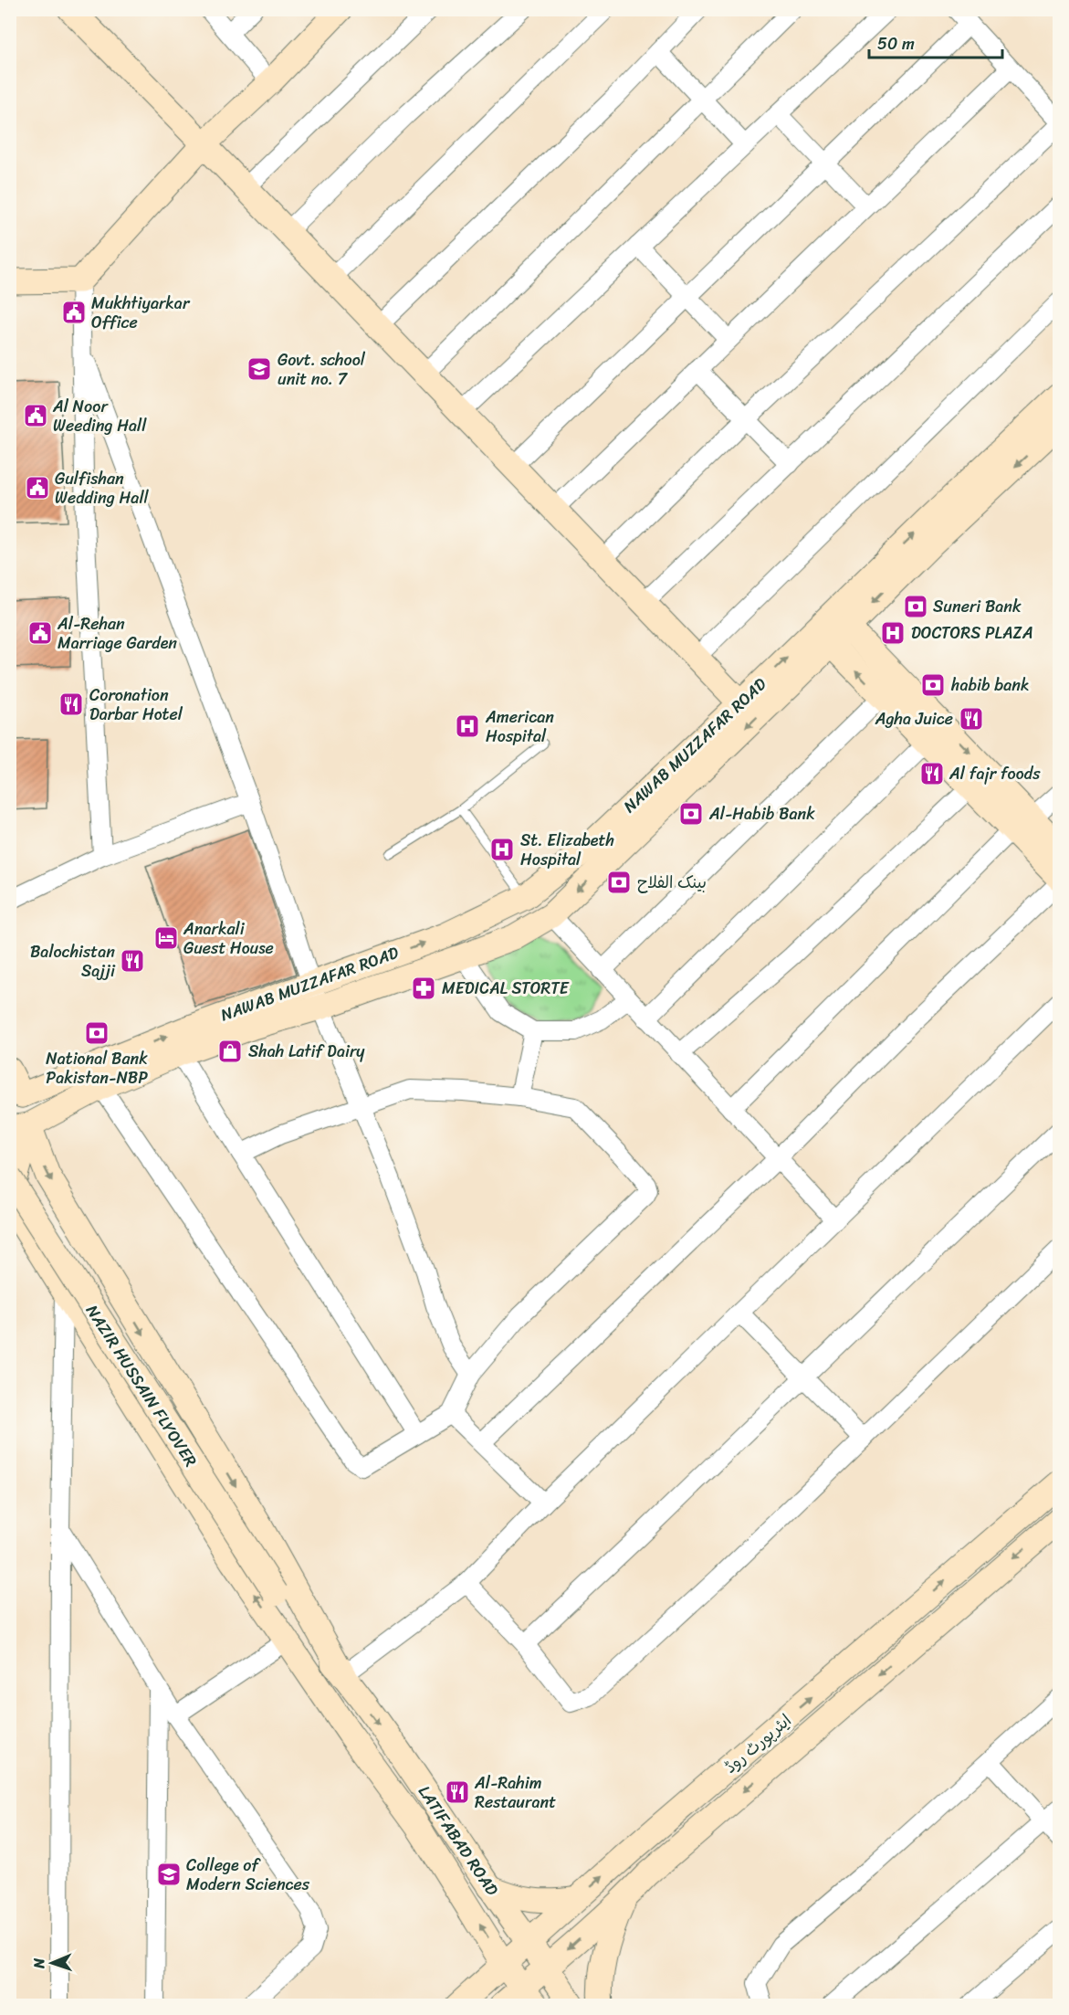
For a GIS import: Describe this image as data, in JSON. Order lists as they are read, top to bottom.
{
  "streets": {
    "street": [
      "NAWAB MUZZAFAR ROAD",
      "NAZIR HUSSAIN FLYOVER",
      "ایئرپورٹ روڈ",
      "LATIFABAD ROAD"
    ]
  },
  "crossings": [
    ["ایئرپورٹ روڈ", "LATIFABAD ROAD"]
  ],
  "places": {
    "public building": [
      "Mukhtiyarkar Office",
      "Al Noor Weeding Hall",
      "Gulfishan Wedding Hall",
      "Al-Rehan Marriage Garden"
    ],
    "school or university": ["Govt. school unit no. 7", "College of Modern Sciences"],
    "bank": [
      "Suneri Bank",
      "habib bank",
      "Al-Habib Bank",
      "بینک الفلاح",
      "National Bank Pakistan-NBP"
    ],
    "hospital": ["DOCTORS PLAZA", "American Hospital", "St. Elizabeth Hospital"],
    "restaurant": [
      "Coronation Darbar Hotel",
      "Agha Juice",
      "Al fajr foods",
      "Balochistan Sajji",
      "Al-Rahim Restaurant"
    ],
    "hotel": ["Anarkali Guest House"],
    "pharmacy": ["MEDICAL STORTE"],
    "shop": ["Shah Latif Dairy"]
  },
  "scale_bar": "50 m",
  "north": "left"
}
